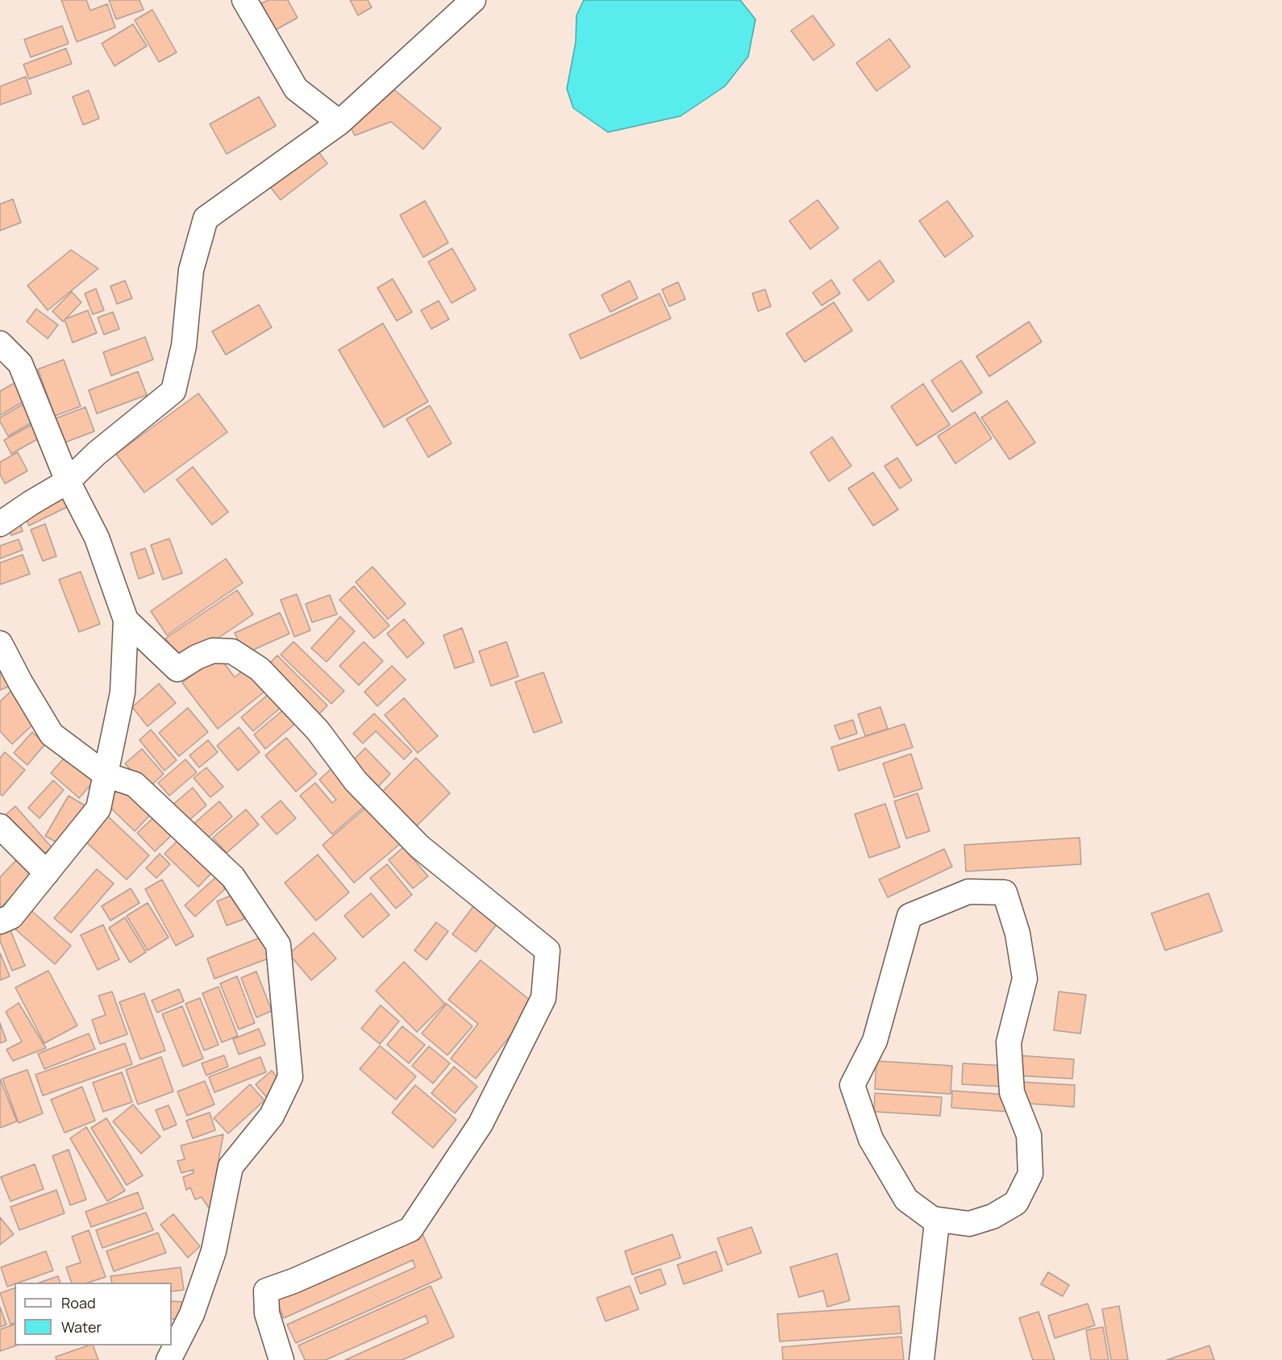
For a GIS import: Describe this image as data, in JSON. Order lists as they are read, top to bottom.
{
  "legend": ["Road", "Water"]
}
